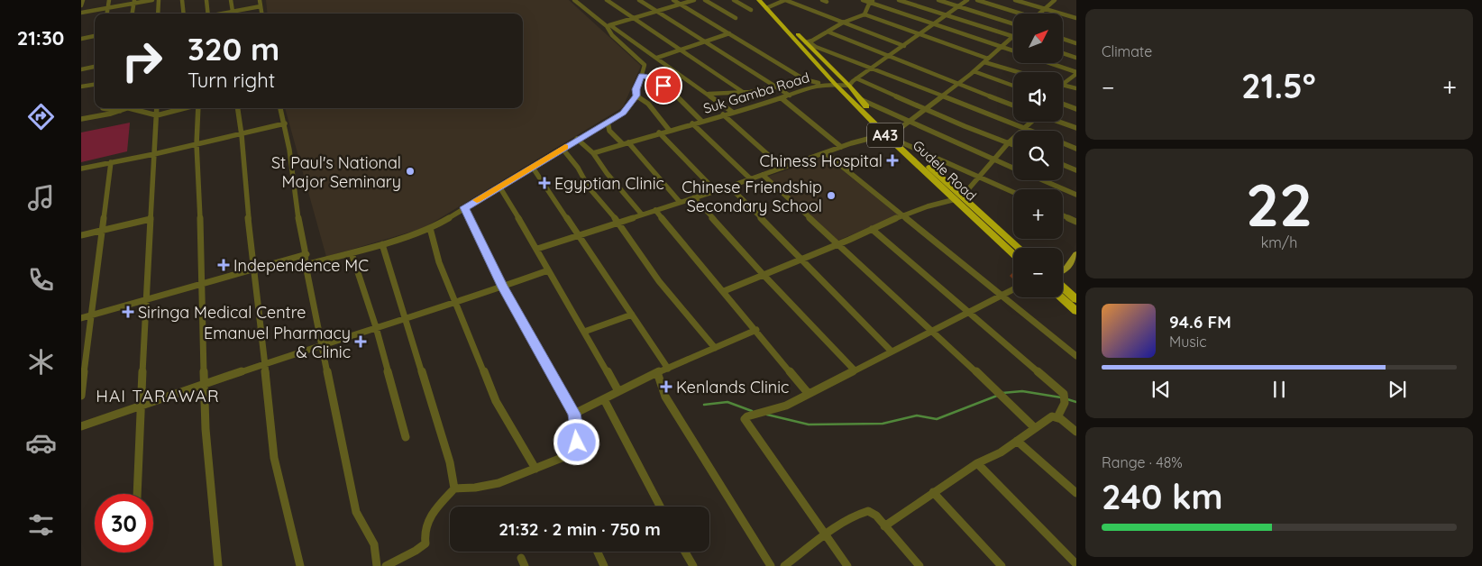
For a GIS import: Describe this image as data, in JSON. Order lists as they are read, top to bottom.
{
  "streets": {
    "highway": ["A43", "Gudele Road"],
    "street": ["Suk Gamba Road"]
  },
  "crossings": [
    ["Suk Gamba Road", "Gudele Road"]
  ],
  "districts": ["HAI TARAWAR"],
  "places": {
    "health": [
      "Chiness Hospital",
      "Egyptian Clinic",
      "Independence MC",
      "Siringa Medical Centre",
      "Emanuel Pharmacy & Clinic",
      "Kenlands Clinic"
    ],
    "other": ["St Paul's National Major Seminary", "Chinese Friendship Secondary School"]
  },
  "north": "top right",
  "page": {
    "tabs": "21:30",
    "tile": [
      "Climate",
      ["22", "km/h"],
      ["Range · 48%", "240 km"]
    ],
    "map_buttons": ["+", "−"],
    "turn": ["320 m", "Turn right"],
    "heat": ["−", "21.5°", "+"],
    "song": ["94.6 FM", "Music"],
    "limit": "30",
    "trip": "21:32 · 2 min · 750 m"
  }
}
